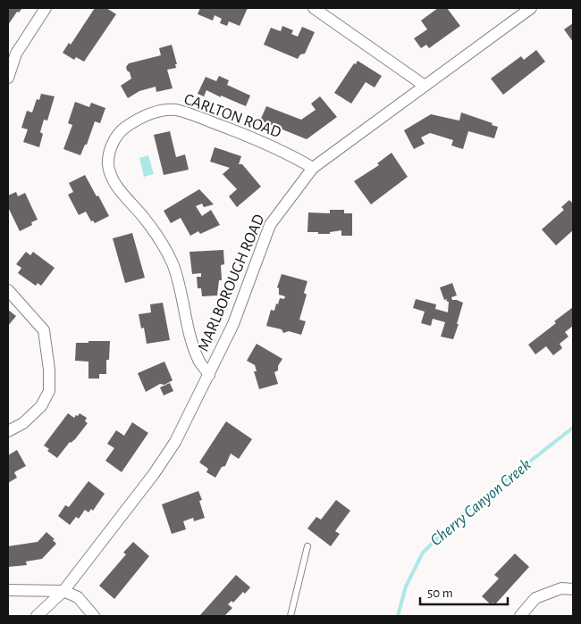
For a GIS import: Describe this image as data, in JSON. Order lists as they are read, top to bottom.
{
  "streets": {
    "street": ["CARLTON ROAD", "MARLBOROUGH ROAD"]
  },
  "crossings": [
    ["CARLTON ROAD", "MARLBOROUGH ROAD"]
  ],
  "water": ["Cherry Canyon Creek"],
  "scale_bar": "50 m"
}
